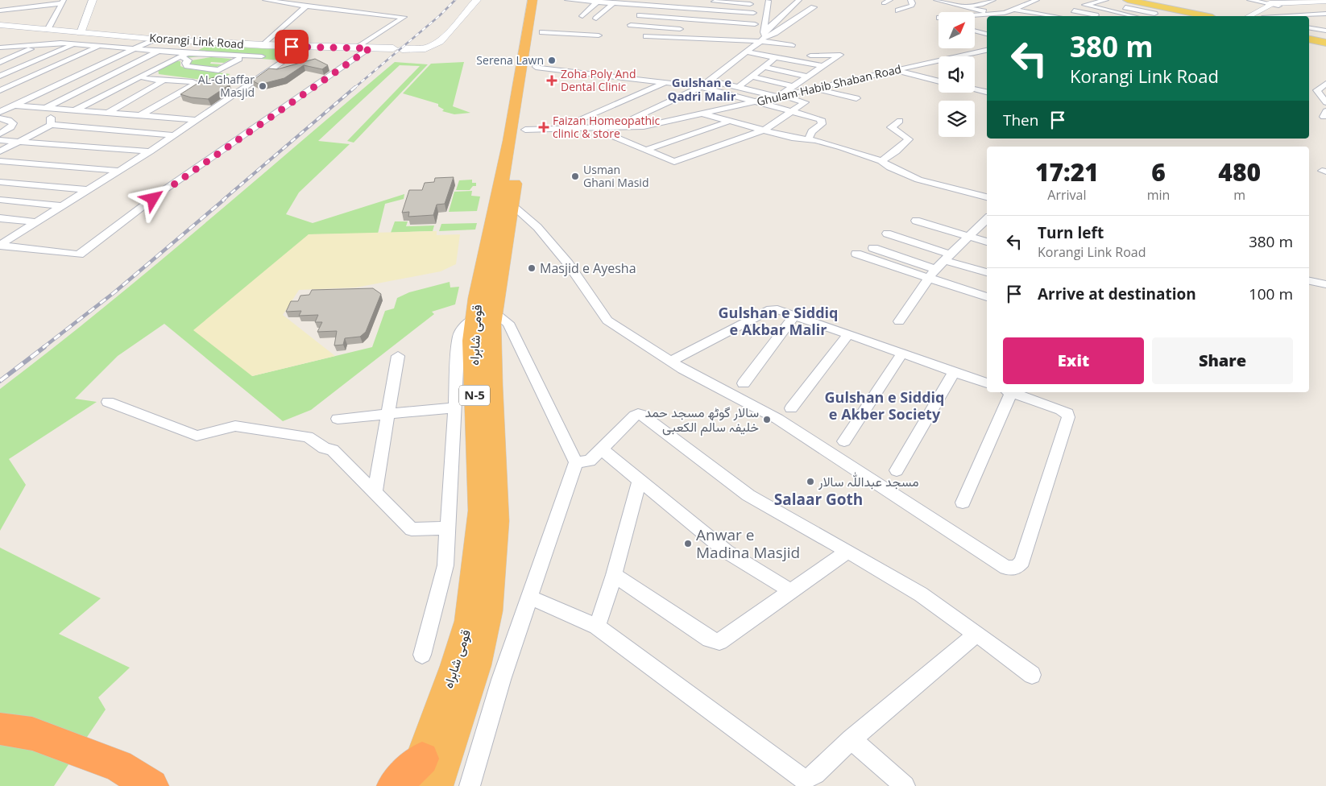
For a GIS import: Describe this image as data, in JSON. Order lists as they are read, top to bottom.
{
  "streets": {
    "highway": ["قومی شاہراہ", "N-5"],
    "main road": ["Korangi Link Road"],
    "street": ["Ghulam Habib Shaban Road"]
  },
  "crossings": [
    ["Ghulam Habib Shaban Road", "قومی شاہراہ"]
  ],
  "districts": [
    "Gulshan e Qadri Malir",
    "Gulshan e Siddiq e Akbar Malir",
    "Gulshan e Siddiq e Akber Society",
    "Salaar Goth"
  ],
  "places": {
    "other": [
      "Serena Lawn",
      "AL-Ghaffar Masjid",
      "Usman Ghani Masid",
      "Masjid e Ayesha",
      "سالار گوٹھ مسجد حمد خلیفہ سالم الکعبی",
      "مسجد عبداللّٰہ سالار",
      "Anwar e Madina Masjid"
    ],
    "health": ["Zoha Poly And Dental Clinic", "Faizan Homeopathic clinic & store"]
  },
  "north": "top right",
  "page": {
    "turn": ["380 m", "Korangi Link Road"],
    "then": "Then",
    "eta": [
      "17:21",
      "Arrival",
      "6",
      "min",
      "480",
      "m"
    ],
    "list": [
      {
        "name": "Turn left",
        "note": "Korangi Link Road",
        "value": "380 m"
      },
      {
        "name": "Arrive at destination",
        "value": "100 m"
      }
    ],
    "buttons": ["Exit", "Share"]
  }
}
